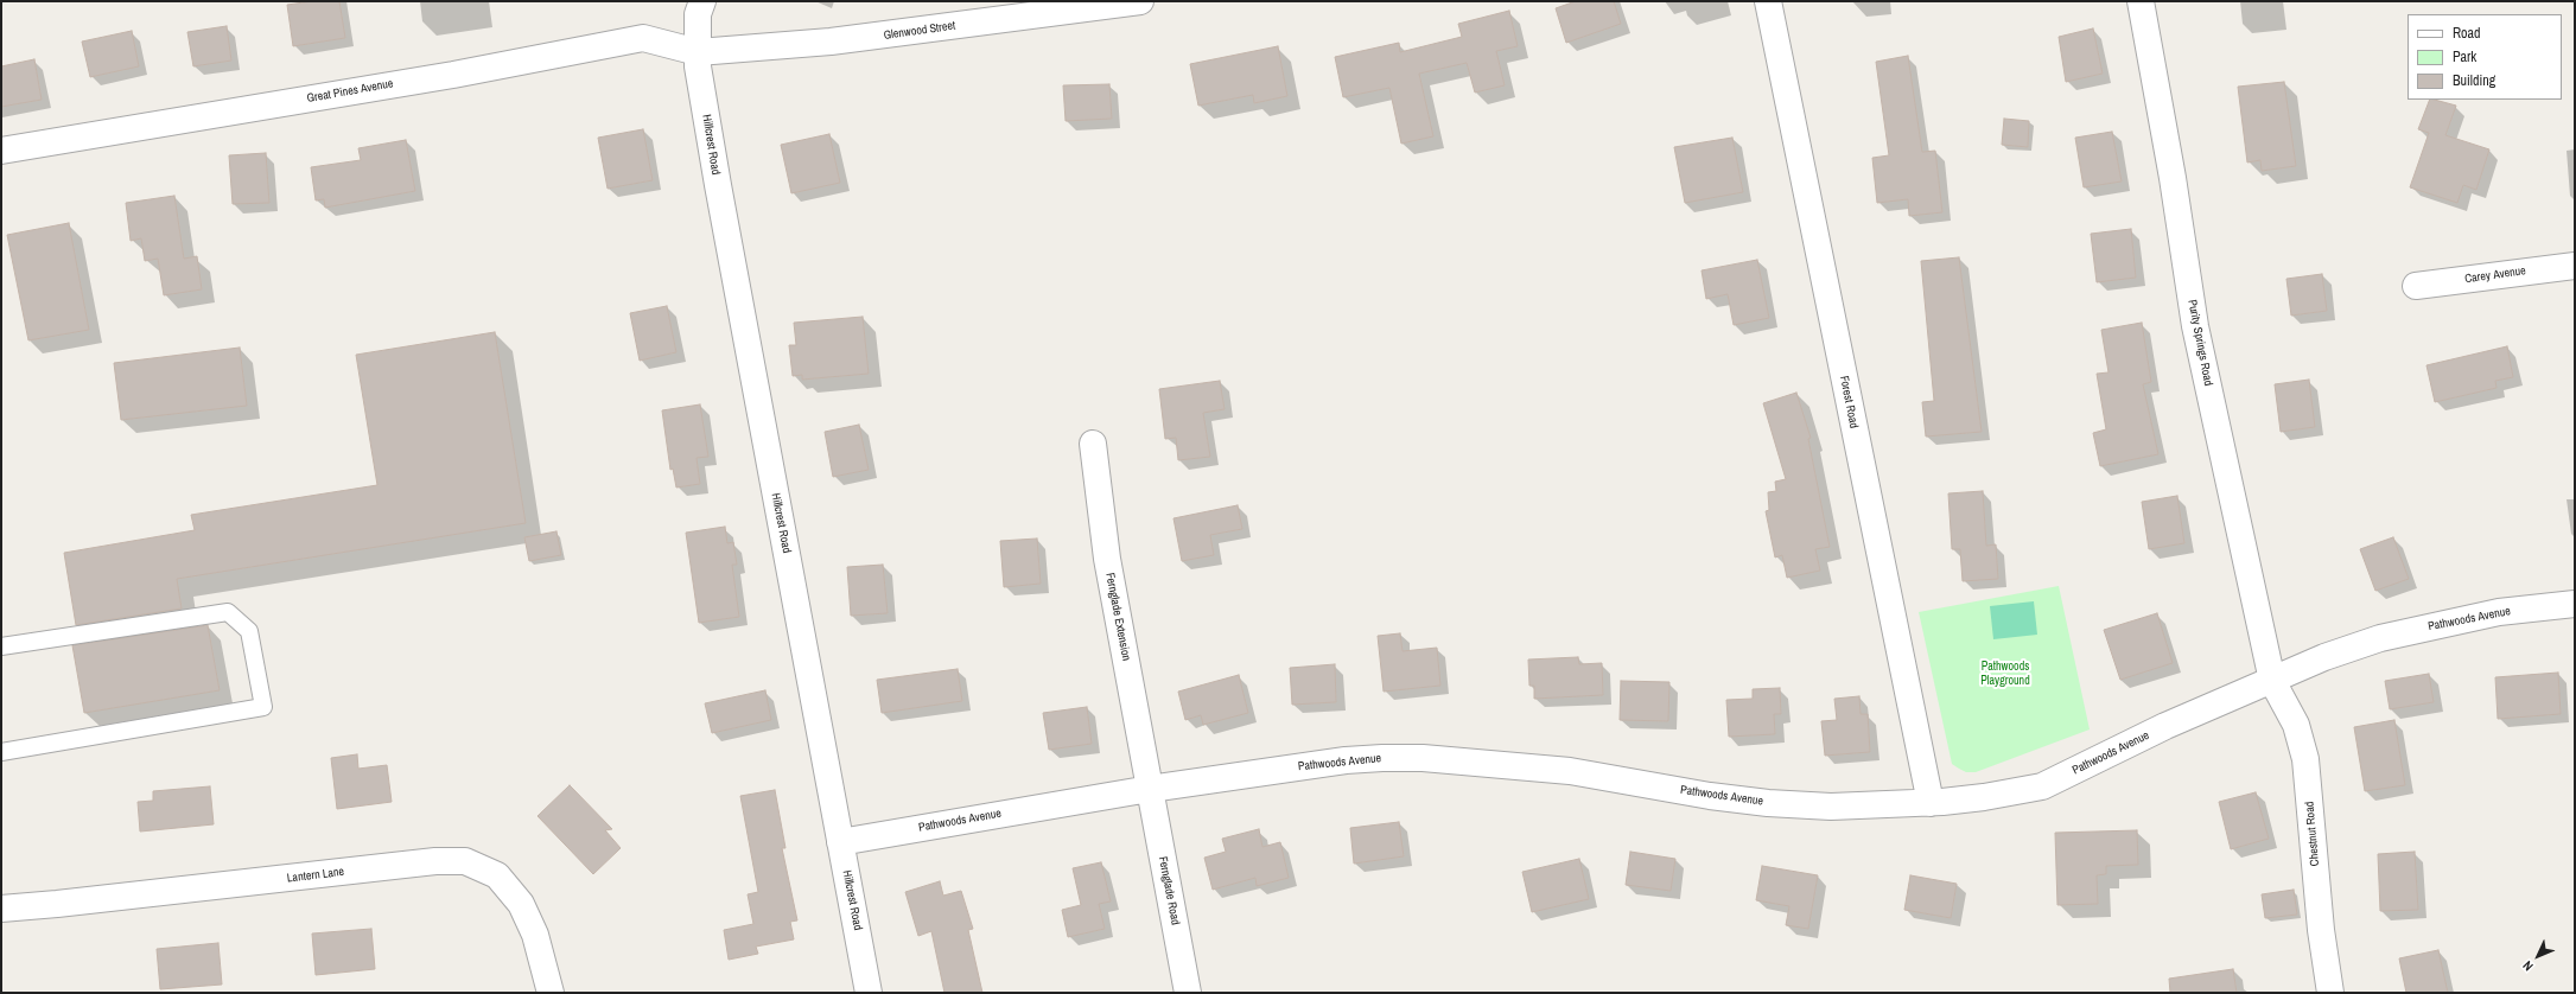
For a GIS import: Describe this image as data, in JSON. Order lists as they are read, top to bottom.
{
  "streets": {
    "street": [
      "Glenwood Street",
      "Great Pines Avenue",
      "Hillcrest Road",
      "Carey Avenue",
      "Purity Springs Road",
      "Forest Road",
      "Fernglade Extension",
      "Pathwoods Avenue",
      "Chestnut Road",
      "Lantern Lane",
      "Fernglade Road"
    ]
  },
  "crossings": [
    ["Glenwood Street", "Great Pines Avenue"],
    ["Glenwood Street", "Hillcrest Road"],
    ["Great Pines Avenue", "Hillcrest Road"],
    ["Hillcrest Road", "Pathwoods Avenue"],
    ["Purity Springs Road", "Pathwoods Avenue"],
    ["Purity Springs Road", "Chestnut Road"],
    ["Forest Road", "Pathwoods Avenue"],
    ["Fernglade Extension", "Pathwoods Avenue"],
    ["Fernglade Extension", "Fernglade Road"],
    ["Pathwoods Avenue", "Chestnut Road"],
    ["Pathwoods Avenue", "Fernglade Road"]
  ],
  "parks": ["Pathwoods Playground"],
  "legend": ["Road", "Park", "Building"],
  "north": "bottom left"
}
